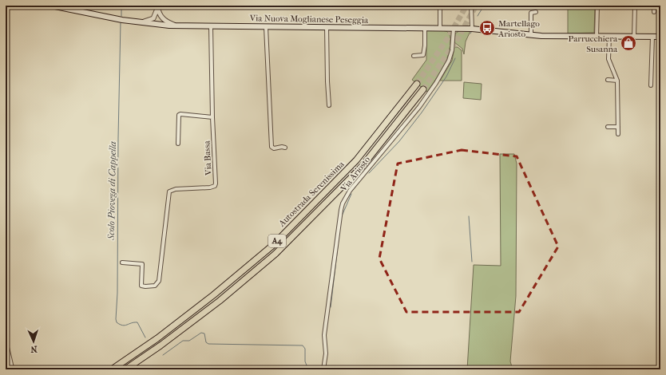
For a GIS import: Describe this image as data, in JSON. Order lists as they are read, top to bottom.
{
  "streets": {
    "highway": ["Autostrada Serenissima", "A4"],
    "main road": ["Via Nuova Moglianese Peseggia"],
    "street": ["Via Bassa", "Via Ariosto"]
  },
  "crossings": [
    ["Via Nuova Moglianese Peseggia", "Via Bassa"],
    ["Via Nuova Moglianese Peseggia", "Via Ariosto"]
  ],
  "water": ["Scolo Piovega di Cappella"],
  "places": {
    "bus stop": ["Martellago Ariosto"],
    "shop": ["Parrucchiera Susanna"]
  },
  "north": "bottom"
}
